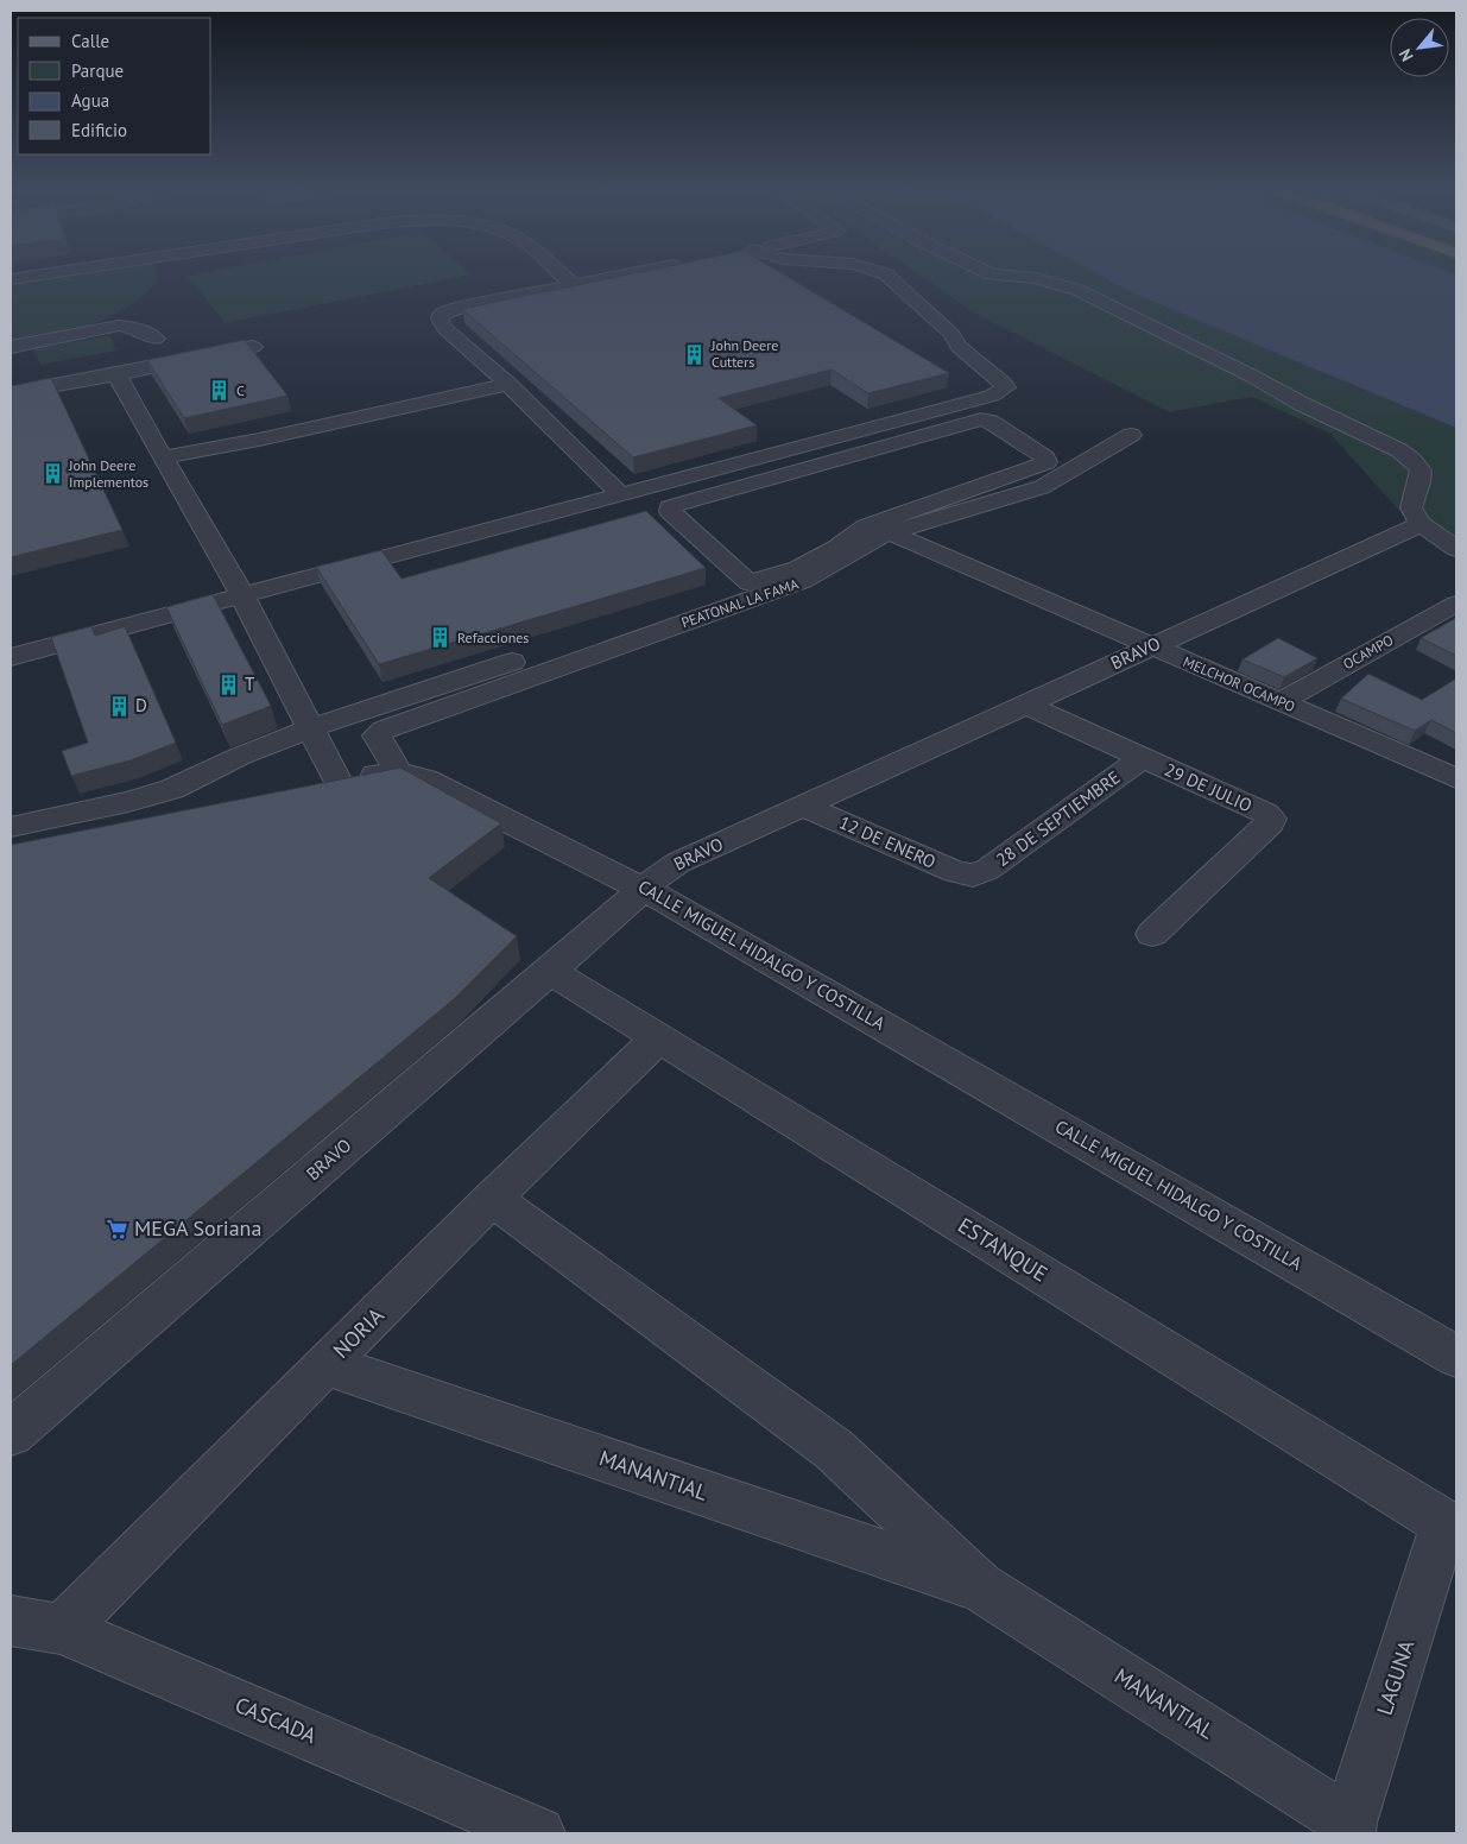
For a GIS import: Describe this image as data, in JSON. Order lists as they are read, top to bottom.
{
  "streets": {
    "street": [
      "PEATONAL LA FAMA",
      "OCAMPO",
      "BRAVO",
      "MELCHOR OCAMPO",
      "29 DE JULIO",
      "28 DE SEPTIEMBRE",
      "12 DE ENERO",
      "CALLE MIGUEL HIDALGO Y COSTILLA",
      "ESTANQUE",
      "NORIA",
      "MANANTIAL",
      "LAGUNA",
      "CASCADA"
    ]
  },
  "crossings": [
    ["PEATONAL LA FAMA", "MELCHOR OCAMPO"],
    ["PEATONAL LA FAMA", "CALLE MIGUEL HIDALGO Y COSTILLA"],
    ["OCAMPO", "MELCHOR OCAMPO"],
    ["BRAVO", "MELCHOR OCAMPO"],
    ["BRAVO", "29 DE JULIO"],
    ["BRAVO", "12 DE ENERO"],
    ["BRAVO", "CALLE MIGUEL HIDALGO Y COSTILLA"],
    ["BRAVO", "ESTANQUE"],
    ["29 DE JULIO", "28 DE SEPTIEMBRE"],
    ["28 DE SEPTIEMBRE", "12 DE ENERO"],
    ["ESTANQUE", "NORIA"],
    ["ESTANQUE", "LAGUNA"],
    ["NORIA", "MANANTIAL"],
    ["NORIA", "CASCADA"],
    ["MANANTIAL", "LAGUNA"]
  ],
  "places": {
    "building": [
      "John Deere Cutters",
      "C",
      "John Deere Implementos",
      "Refacciones",
      "T",
      "D"
    ],
    "supermarket": ["MEGA Soriana"]
  },
  "legend": [
    "Calle",
    "Parque",
    "Agua",
    "Edificio"
  ],
  "north": "bottom left"
}
